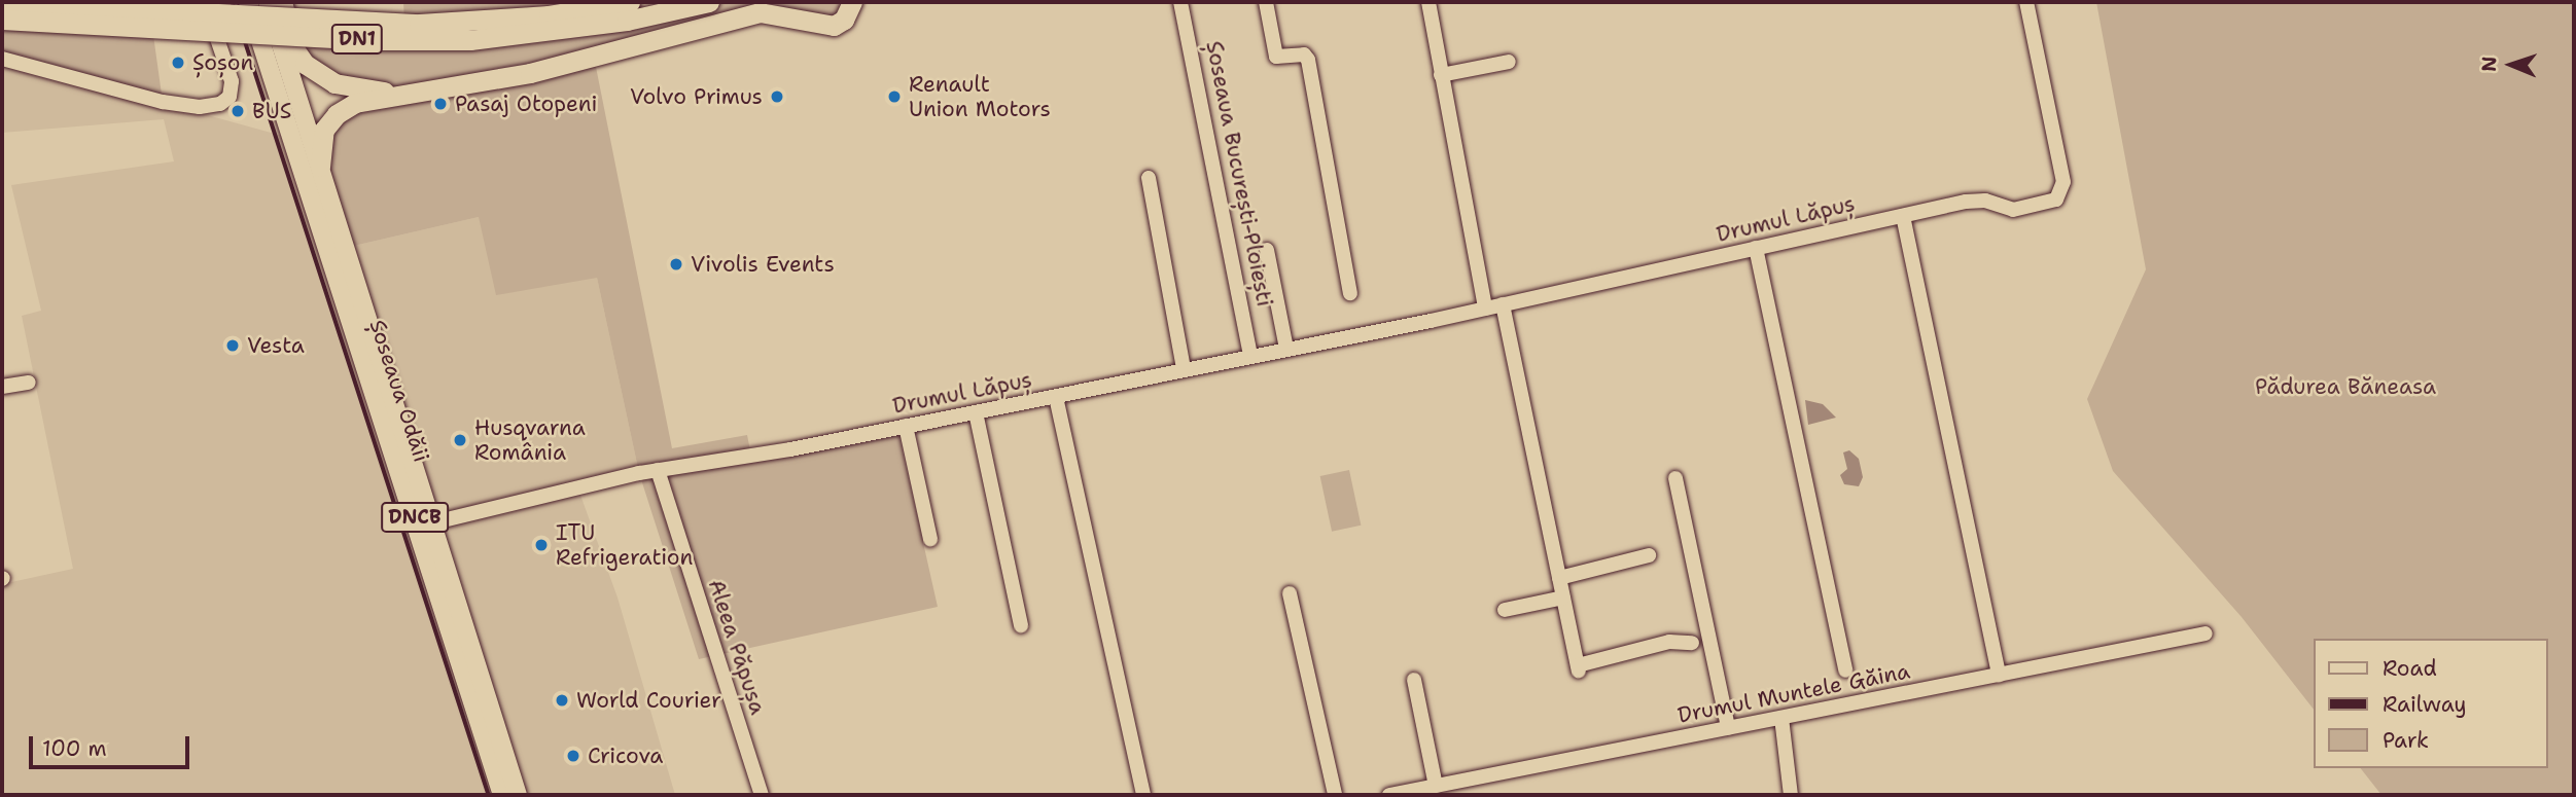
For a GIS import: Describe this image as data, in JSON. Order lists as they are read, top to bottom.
{
  "streets": {
    "highway": ["DN1"],
    "main road": ["Șoseaua Odăii", "DNCB"],
    "street": [
      "Șoseaua București-Ploiești",
      "Drumul Lăpuș",
      "Aleea Păpușa",
      "Drumul Muntele Găina"
    ]
  },
  "crossings": [
    ["Șoseaua București-Ploiești", "Drumul Lăpuș"],
    ["Drumul Lăpuș", "Șoseaua Odăii"],
    ["Drumul Lăpuș", "Aleea Păpușa"]
  ],
  "parks": ["Pădurea Băneasa"],
  "places": [
    "Șoșon",
    "Volvo Primus",
    "Renault Union Motors",
    "Pasaj Otopeni",
    "BUS",
    "Vivolis Events",
    "Vesta",
    "Husqvarna România",
    "ITU Refrigeration",
    "World Courier",
    "Cricova"
  ],
  "legend": ["Road", "Railway", "Park"],
  "scale_bar": "100 m",
  "north": "left"
}
